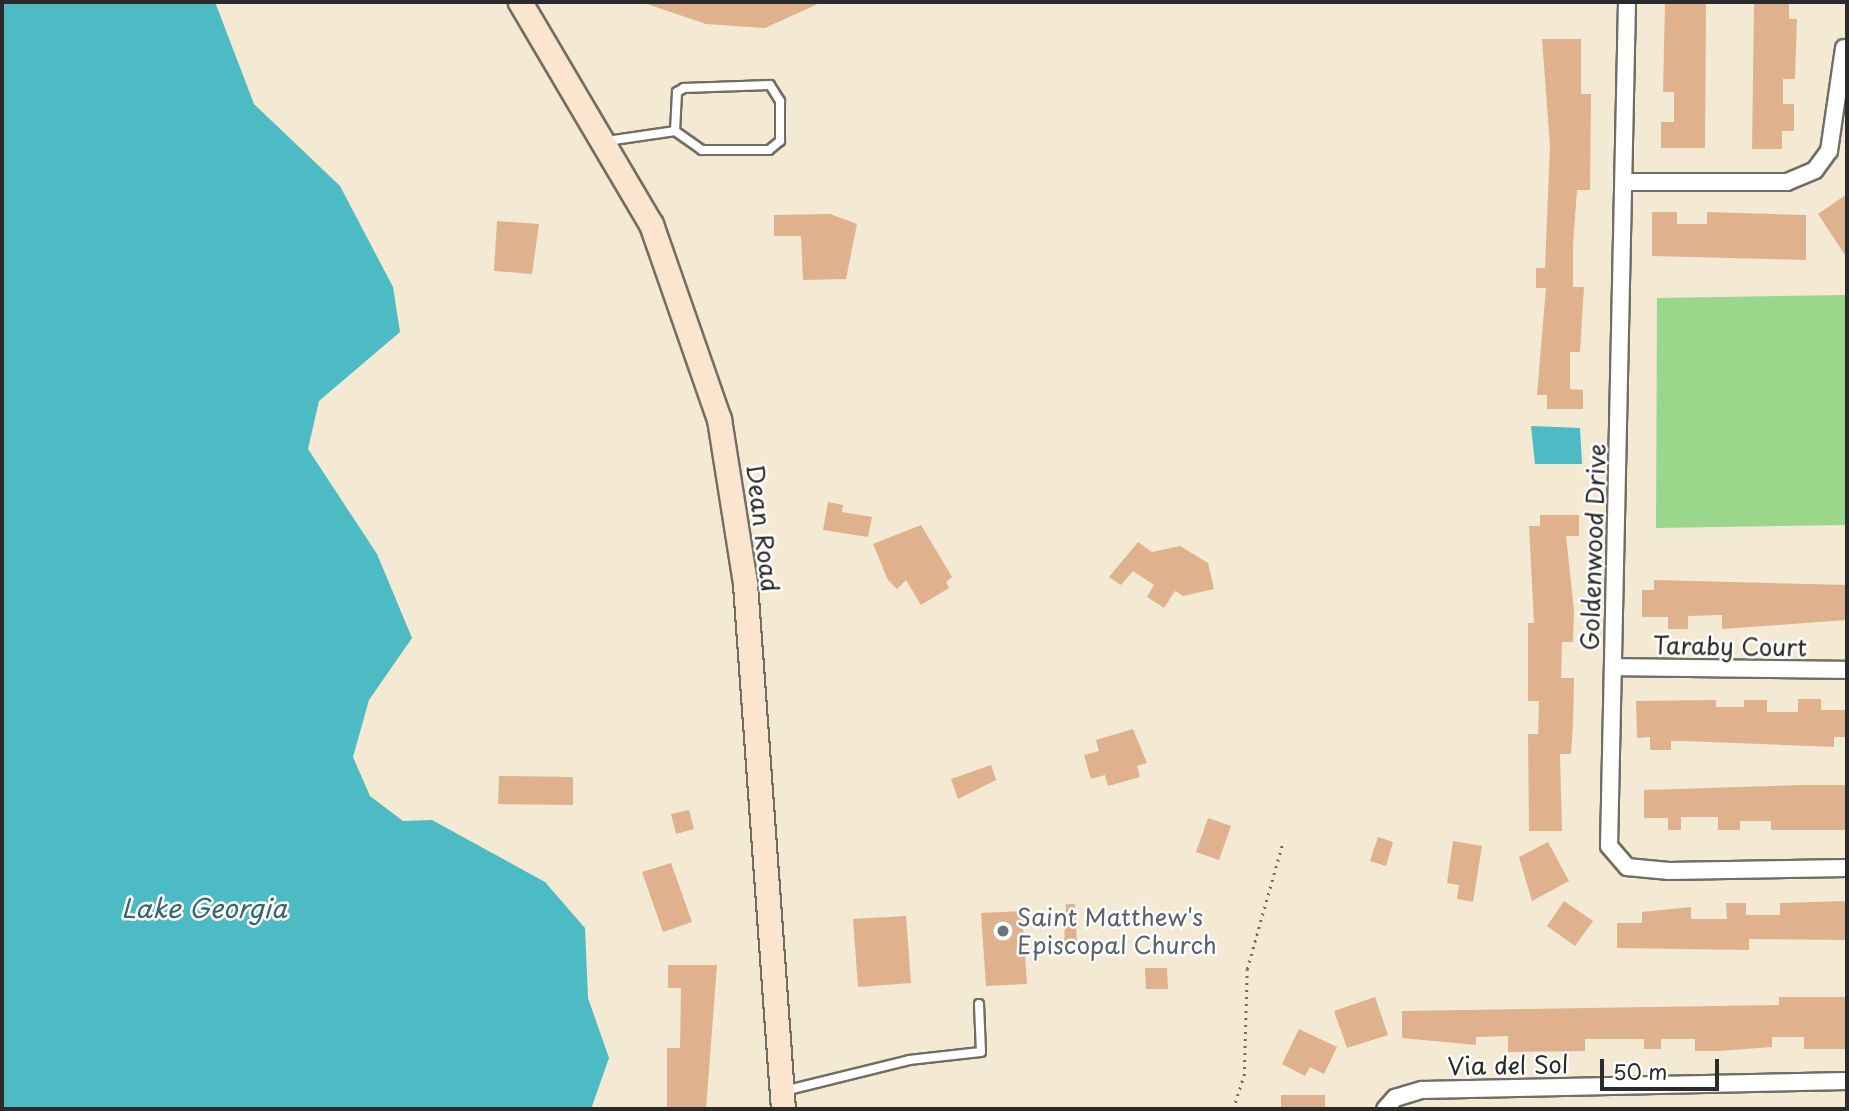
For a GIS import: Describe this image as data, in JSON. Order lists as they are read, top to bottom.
{
  "streets": {
    "main road": ["Dean Road"],
    "street": ["Goldenwood Drive", "Taraby Court", "Via del Sol"]
  },
  "crossings": [
    ["Goldenwood Drive", "Taraby Court"]
  ],
  "water": ["Lake Georgia"],
  "places": ["Saint Matthew's Episcopal Church"],
  "scale_bar": "50 m"
}
